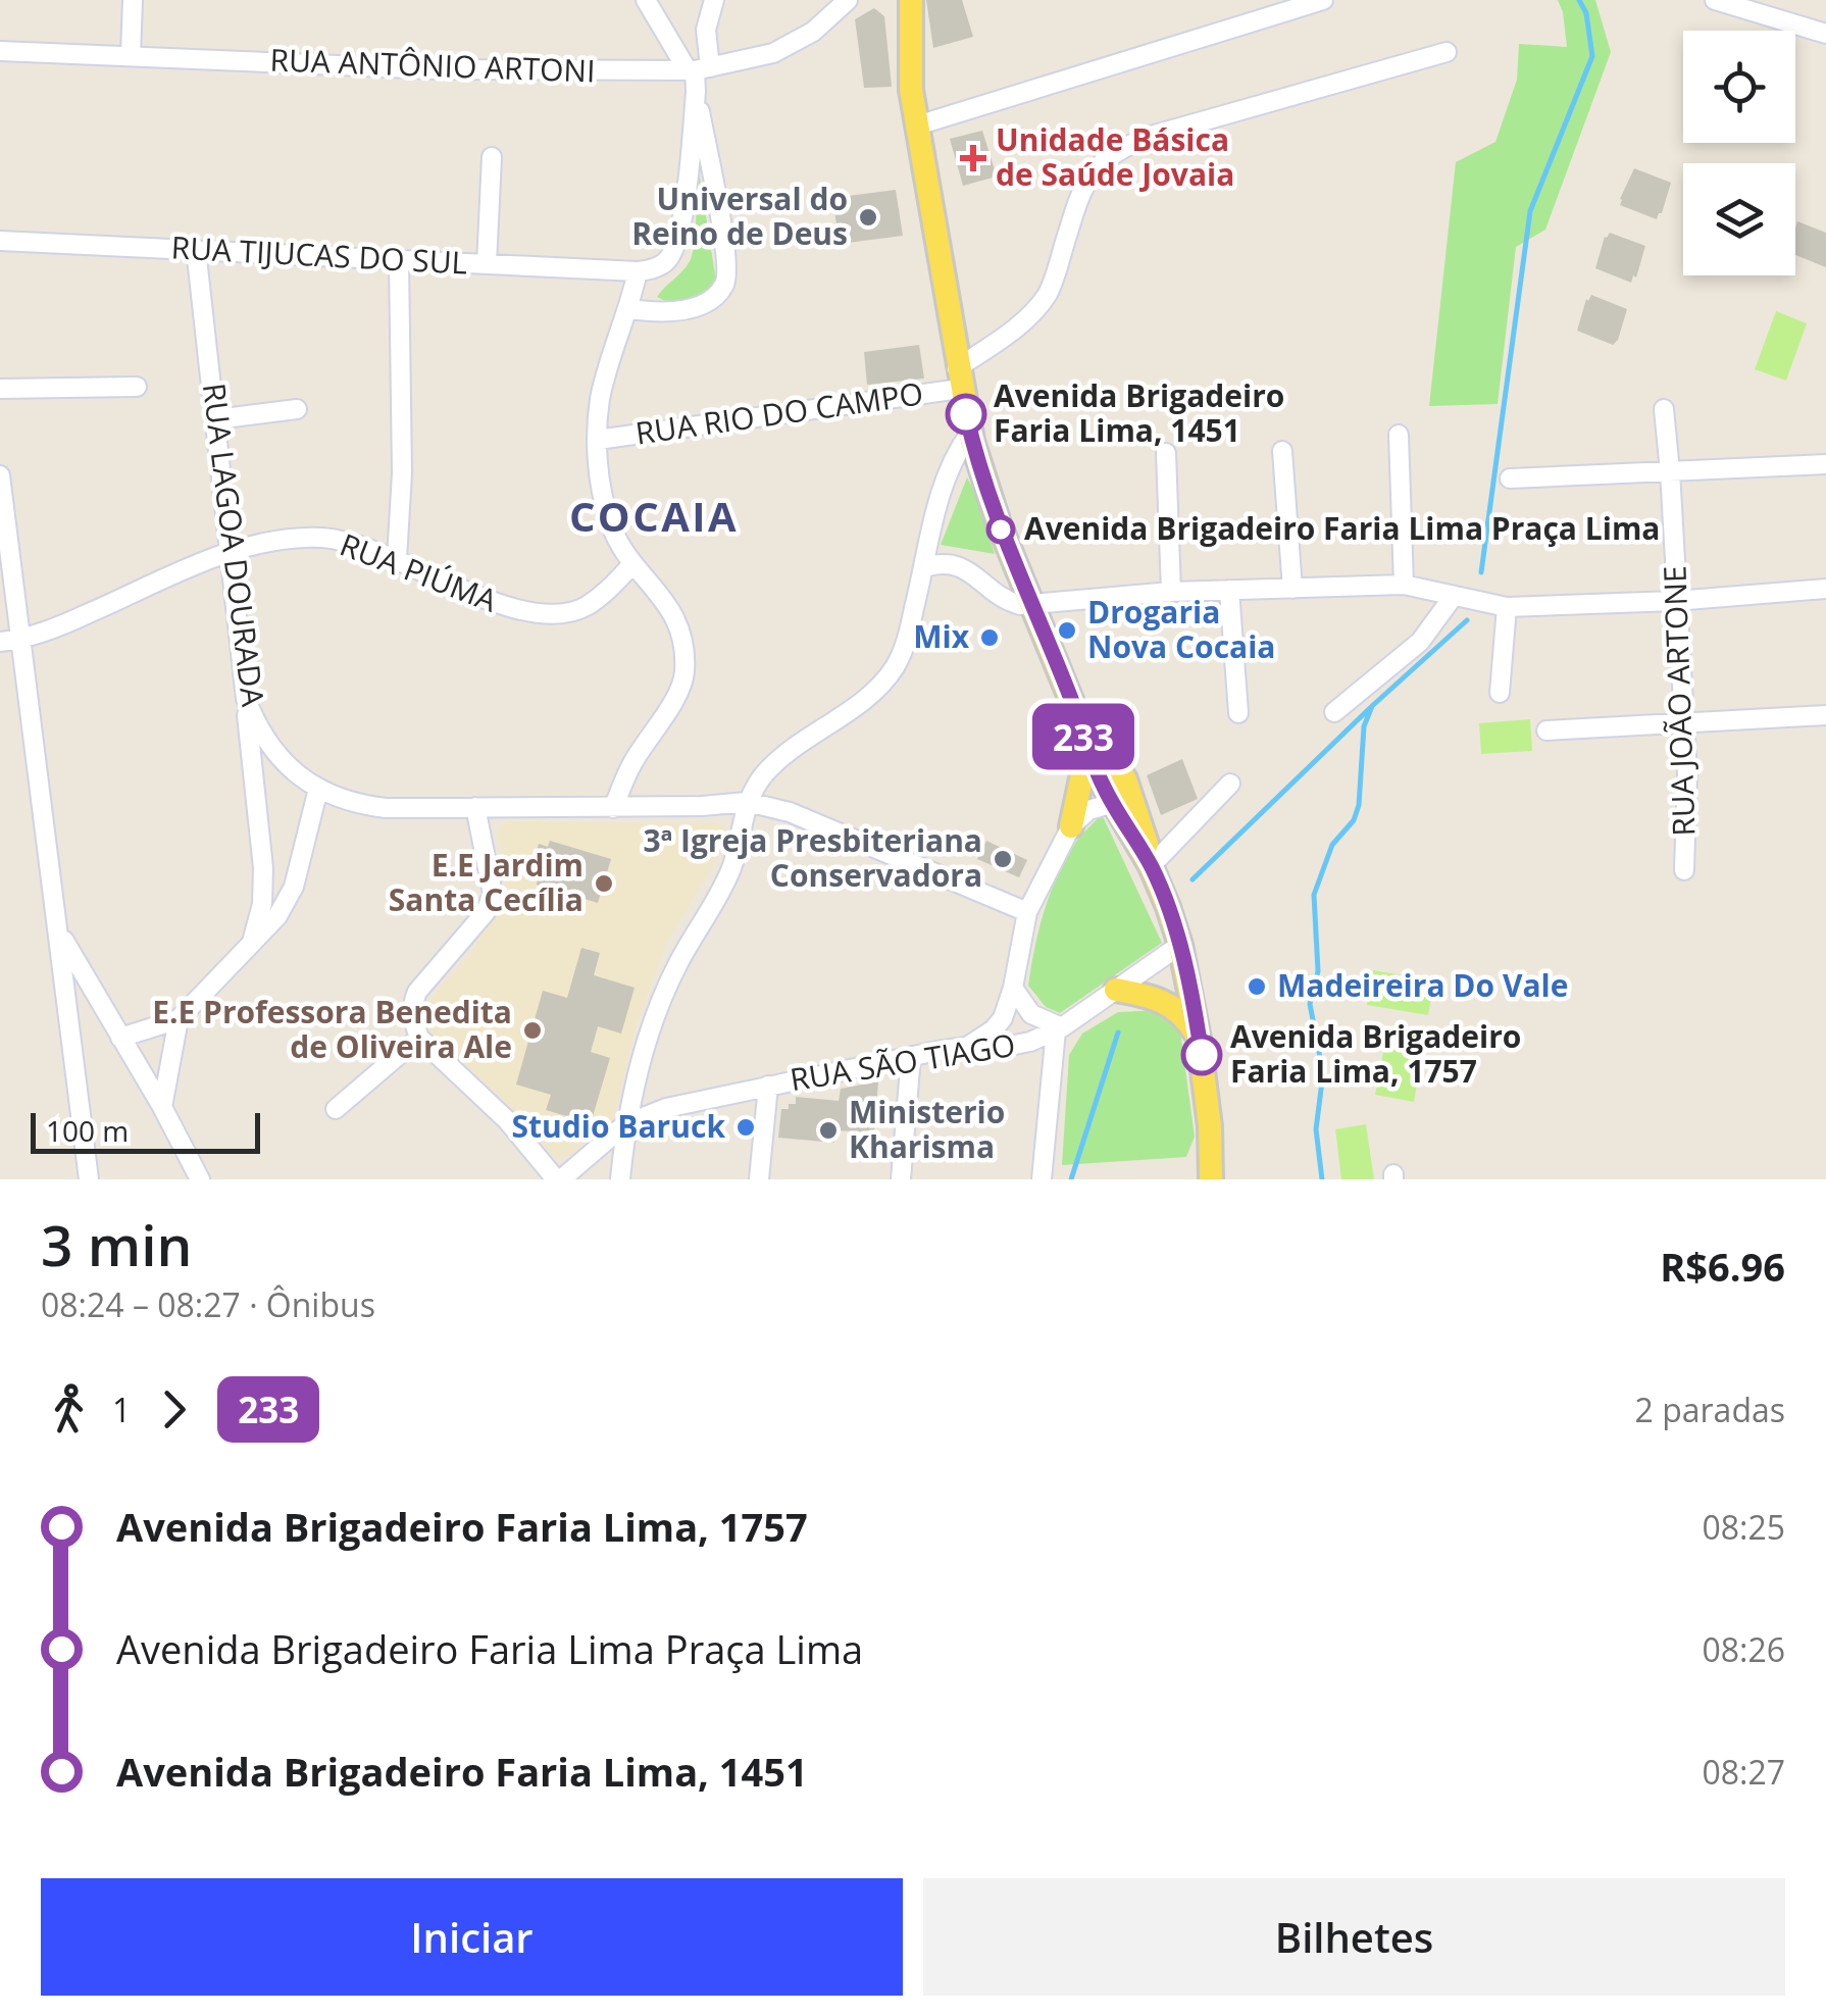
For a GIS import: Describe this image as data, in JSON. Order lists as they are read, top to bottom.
{
  "streets": {
    "street": [
      "RUA ANTÔNIO ARTONI",
      "RUA TIJUCAS DO SUL",
      "RUA RIO DO CAMPO",
      "RUA LAGOA DOURADA",
      "RUA PIÚMA",
      "RUA JOÃO ARTONE",
      "RUA SÃO TIAGO"
    ]
  },
  "crossings": [
    ["RUA TIJUCAS DO SUL", "RUA LAGOA DOURADA"],
    ["RUA LAGOA DOURADA", "RUA PIÚMA"]
  ],
  "districts": ["COCAIA"],
  "places": {
    "health": ["Unidade Básica de Saúde Jovaia"],
    "other": [
      "Universal do Reino de Deus",
      "Avenida Brigadeiro Faria Lima, 1451",
      "Avenida Brigadeiro Faria Lima Praça Lima",
      "Drogaria Nova Cocaia",
      "Mix",
      "3ª Igreja Presbiteriana Conservadora",
      "E.E Jardim Santa Cecília",
      "Madeireira Do Vale",
      "E.E Professora Benedita de Oliveira Ale",
      "Avenida Brigadeiro Faria Lima, 1757",
      "Studio Baruck",
      "Ministerio Kharisma"
    ]
  },
  "lines": ["bus line 233"],
  "scale_bar": "100 m",
  "page": {
    "on_map": "233",
    "scale": "100 m",
    "heading": ["3 min", "08:24 – 08:27 · Ônibus", "R$6.96"],
    "legs": ["1", "233", "2 paradas"],
    "list": [
      {
        "name": "Avenida Brigadeiro Faria Lima, 1757",
        "value": "08:25"
      },
      {
        "name": "Avenida Brigadeiro Faria Lima Praça Lima",
        "value": "08:26"
      },
      {
        "name": "Avenida Brigadeiro Faria Lima, 1451",
        "value": "08:27"
      }
    ],
    "buttons": ["Iniciar", "Bilhetes"]
  }
}
